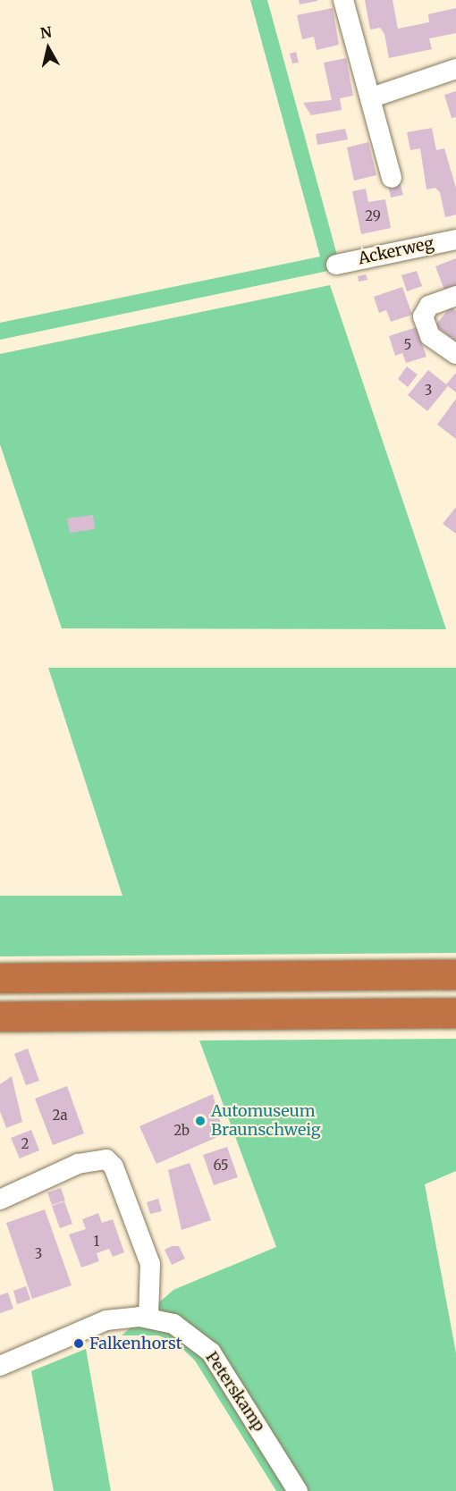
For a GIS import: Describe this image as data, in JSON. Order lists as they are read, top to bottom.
{
  "streets": {
    "street": ["Ackerweg", "Peterskamp"]
  },
  "places": ["Automuseum Braunschweig", "Falkenhorst"],
  "house_numbers": [
    "29",
    "5",
    "3",
    "2a",
    "2b",
    "2",
    "65",
    "1",
    "3"
  ],
  "north": "top"
}
